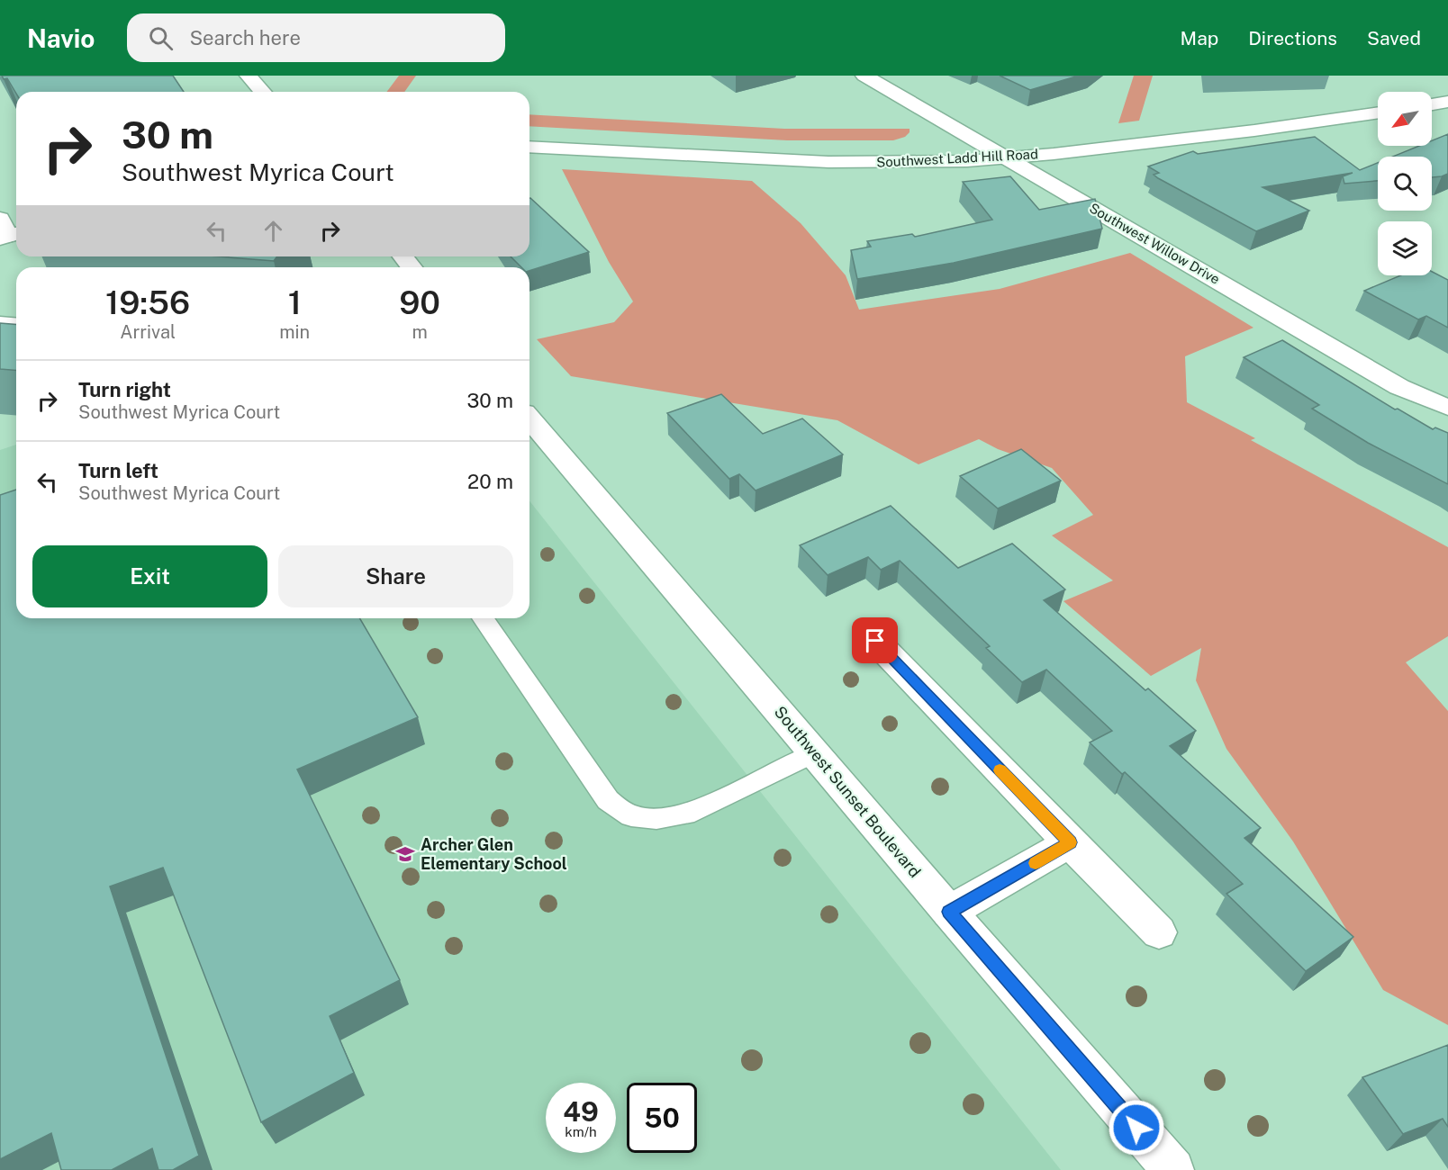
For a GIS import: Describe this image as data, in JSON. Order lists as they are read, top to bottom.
{
  "streets": {
    "street": ["Southwest Ladd Hill Road", "Southwest Willow Drive", "Southwest Sunset Boulevard"]
  },
  "crossings": [
    ["Southwest Ladd Hill Road", "Southwest Willow Drive"]
  ],
  "places": {
    "school or university": ["Archer Glen Elementary School"]
  },
  "north": "bottom left",
  "page": {
    "header": "Navio",
    "search": "Search here",
    "nav": ["Map", "Directions", "Saved"],
    "turn": ["30 m", "Southwest Myrica Court"],
    "eta": [
      "19:56",
      "Arrival",
      "1",
      "min",
      "90",
      "m"
    ],
    "list": [
      {
        "name": "Turn right",
        "note": "Southwest Myrica Court",
        "value": "30 m"
      },
      {
        "name": "Turn left",
        "note": "Southwest Myrica Court",
        "value": "20 m"
      }
    ],
    "buttons": ["Exit", "Share"],
    "speed": "49 km/h",
    "limit": "50"
  }
}
